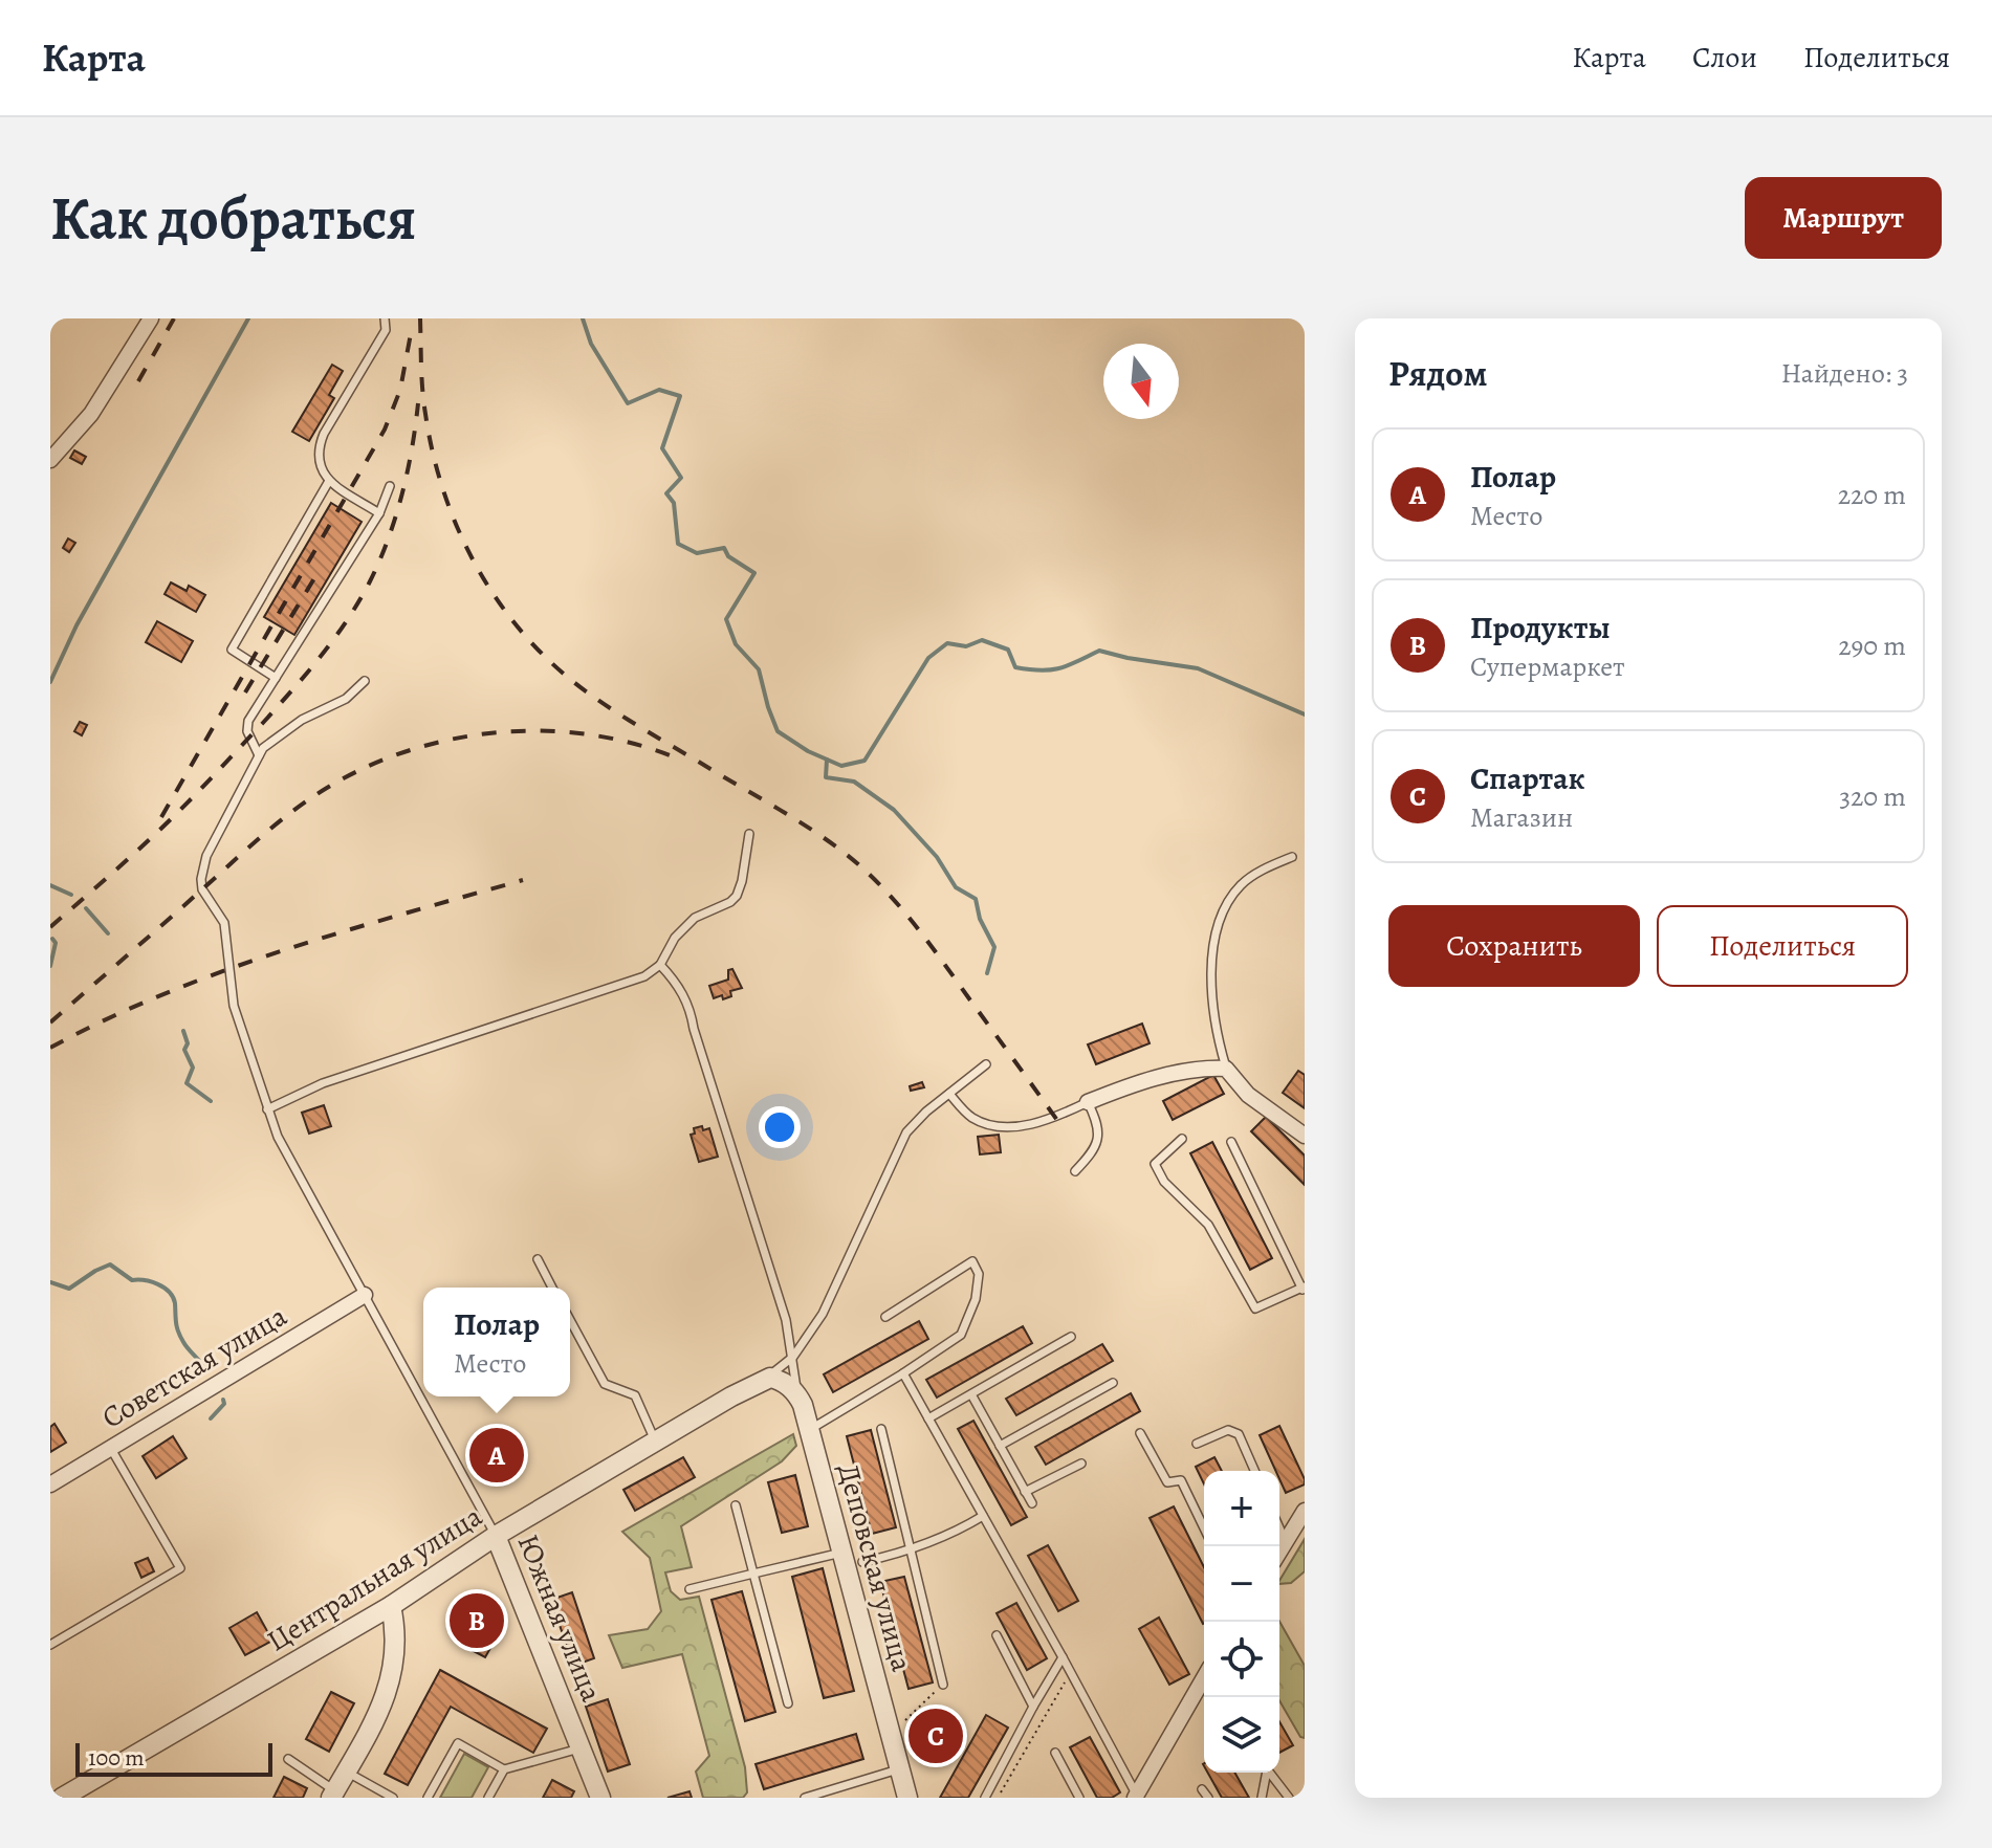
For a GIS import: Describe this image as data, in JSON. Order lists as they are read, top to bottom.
{
  "streets": {
    "street": [
      "Советская улица",
      "Деповская улица",
      "Центральная улица",
      "Южная улица"
    ]
  },
  "crossings": [
    ["Советская улица", "Южная улица"],
    ["Центральная улица", "Южная улица"]
  ],
  "scale_bar": "100 m",
  "north": "bottom",
  "page": {
    "header": "Карта",
    "nav": ["Карта", "Слои", "Поделиться"],
    "buttons": [
      "Маршрут",
      ["Сохранить", "Поделиться"]
    ],
    "title": "Как добраться",
    "heading": ["Рядом", "Найдено: 3"],
    "list": [
      {
        "mark": "A",
        "name": "Полар",
        "note": "Место",
        "value": "220 m"
      },
      {
        "mark": "B",
        "name": "Продукты",
        "note": "Супермаркет",
        "value": "290 m"
      },
      {
        "mark": "C",
        "name": "Спартак",
        "note": "Магазин",
        "value": "320 m"
      }
    ],
    "popup": ["Полар", "Место"],
    "pins": ["A", "B", "C"],
    "map_buttons": ["+", "−"],
    "scale": "100 m"
  }
}
